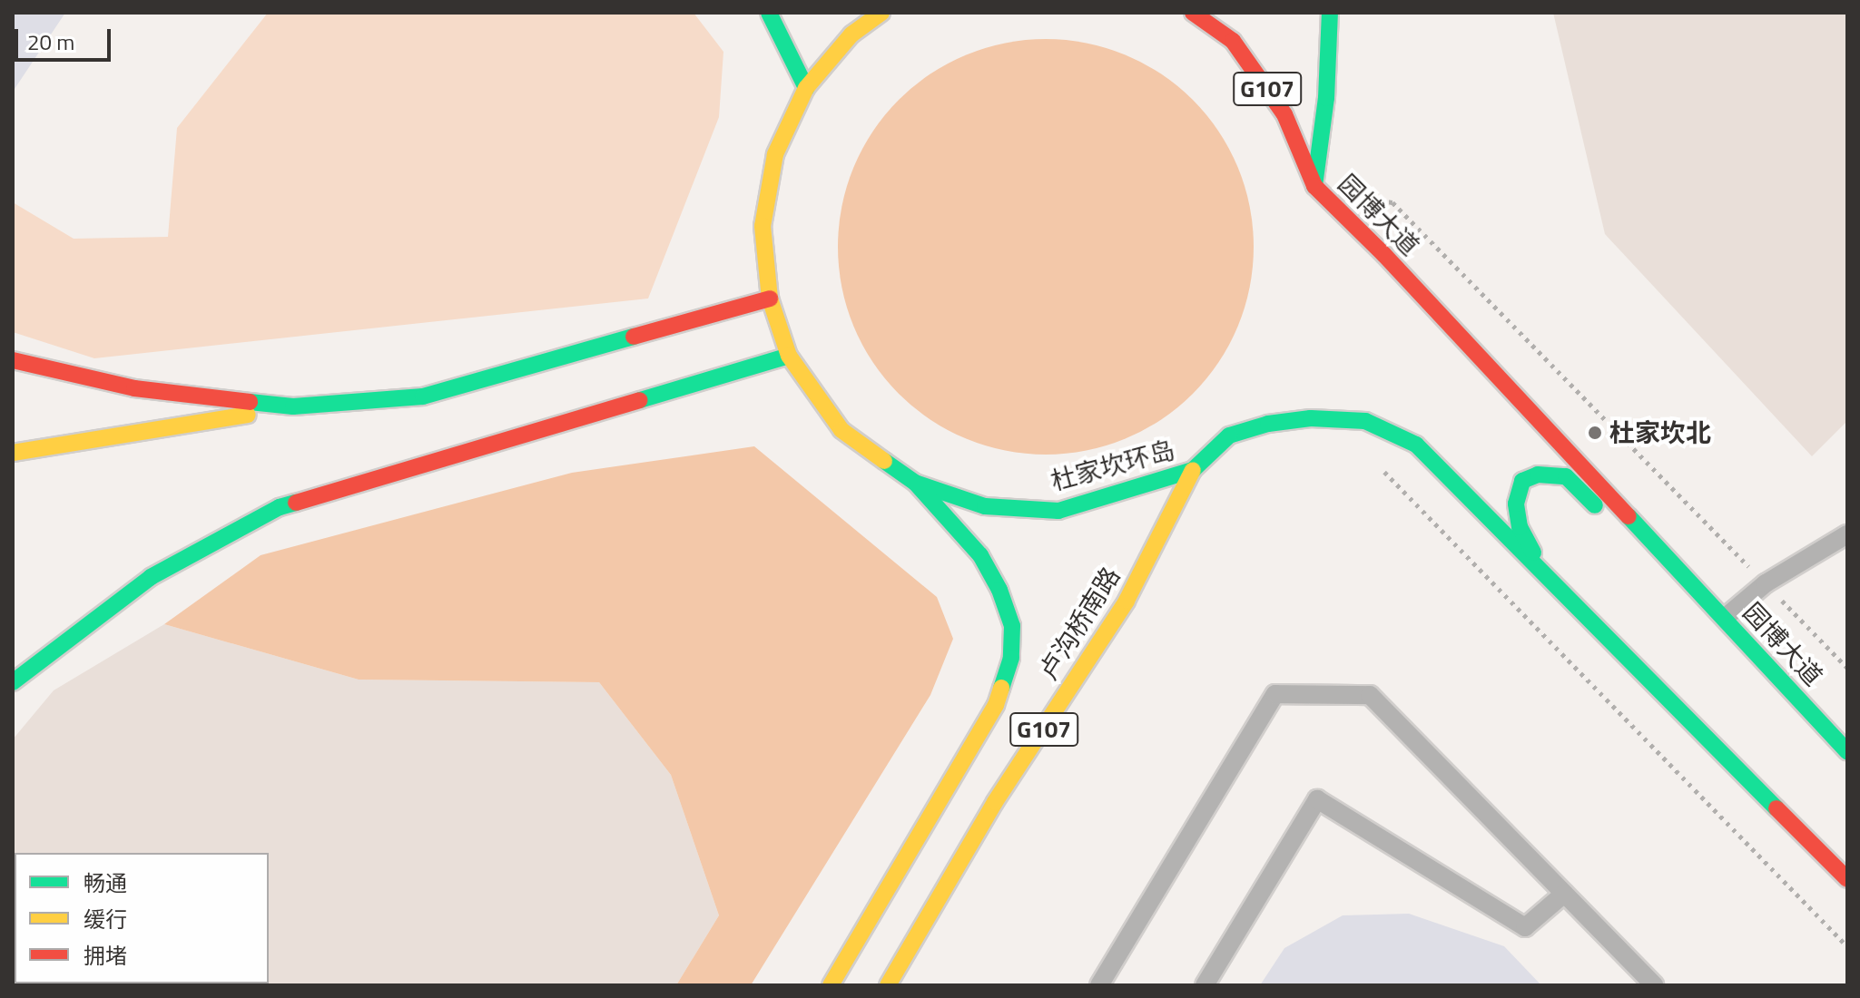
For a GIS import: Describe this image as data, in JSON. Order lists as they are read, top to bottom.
{
  "streets": {
    "main road": [
      "G107",
      "园博大道",
      "杜家坎环岛",
      "卢沟桥南路"
    ]
  },
  "crossings": [
    ["G107", "园博大道"],
    ["杜家坎环岛", "卢沟桥南路"]
  ],
  "places": ["杜家坎北"],
  "legend": ["畅通", "缓行", "拥堵"],
  "scale_bar": "20 m"
}
